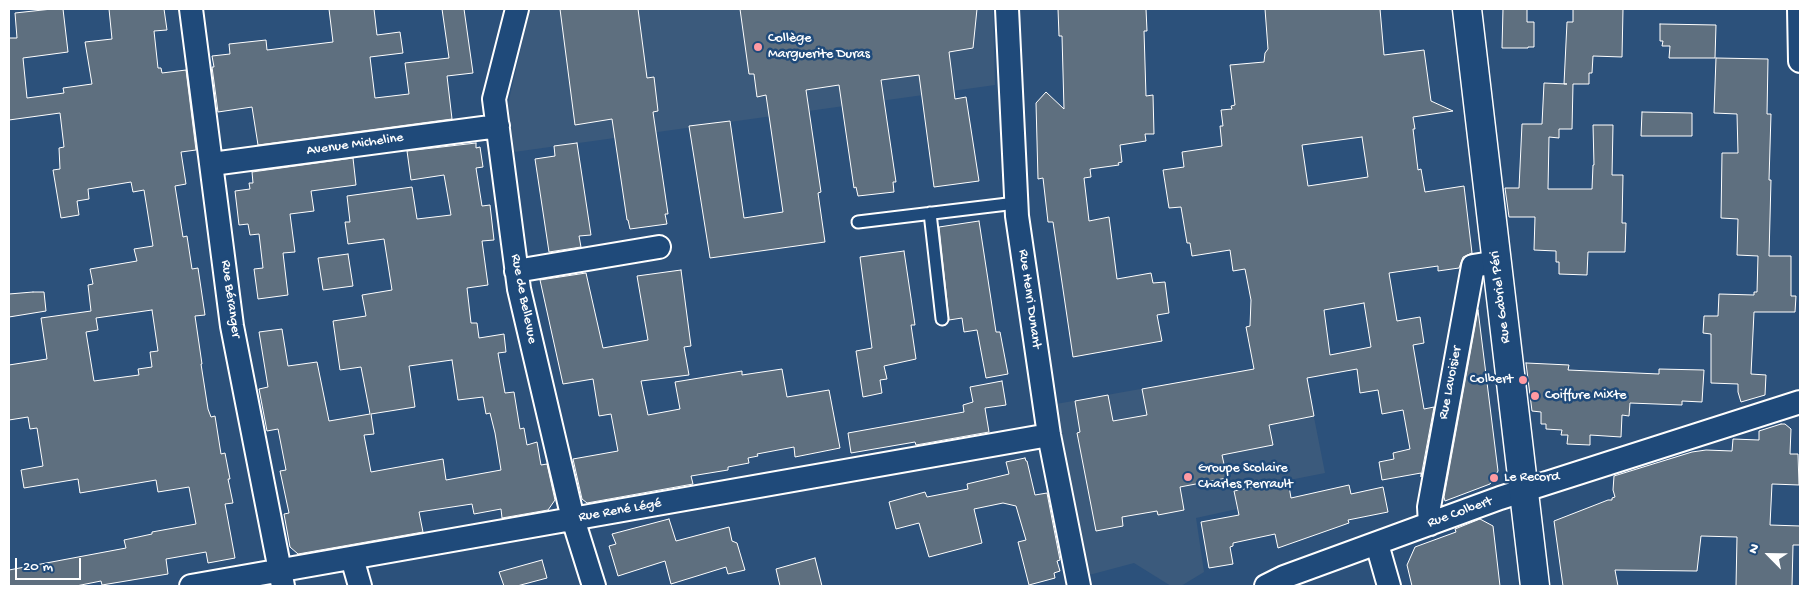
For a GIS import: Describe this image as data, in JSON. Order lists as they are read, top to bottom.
{
  "streets": {
    "main road": ["Rue Gabriel Péri"],
    "street": [
      "Avenue Micheline",
      "Rue Béranger",
      "Rue de Bellevue",
      "Rue Henri Dunant",
      "Rue Lavoisier",
      "Rue René Légé",
      "Rue Colbert"
    ]
  },
  "crossings": [
    ["Avenue Micheline", "Rue Béranger"],
    ["Avenue Micheline", "Rue de Bellevue"],
    ["Rue Gabriel Péri", "Rue Lavoisier"],
    ["Rue Gabriel Péri", "Rue Colbert"],
    ["Rue Béranger", "Rue René Légé"],
    ["Rue de Bellevue", "Rue René Légé"],
    ["Rue Henri Dunant", "Rue René Légé"],
    ["Rue Lavoisier", "Rue Colbert"]
  ],
  "places": [
    "Collège Marguerite Duras",
    "Colbert",
    "Coiffure Mixte",
    "Groupe Scolaire Charles Perrault",
    "Le Record"
  ],
  "scale_bar": "20 m",
  "north": "top left"
}
